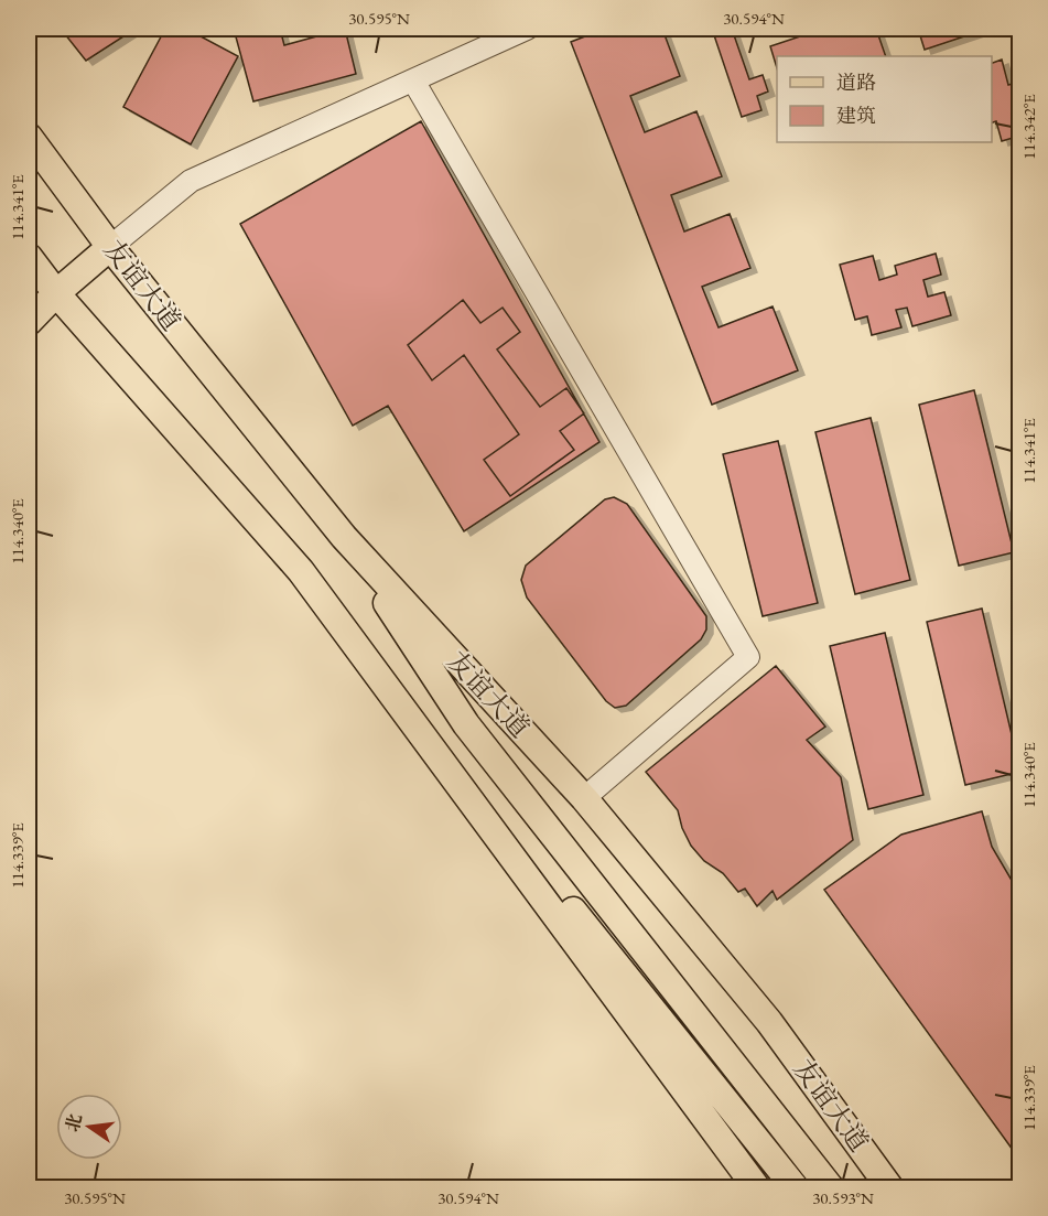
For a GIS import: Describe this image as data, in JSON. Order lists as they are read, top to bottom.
{
  "streets": {
    "main road": ["友谊大道"]
  },
  "legend": ["道路", "建筑"],
  "north": "left",
  "coordinates": [
    "30.595°N",
    "30.594°N",
    "114.342°E",
    "114.341°E",
    "114.340°E",
    "114.339°E",
    "30.593°N"
  ]
}
